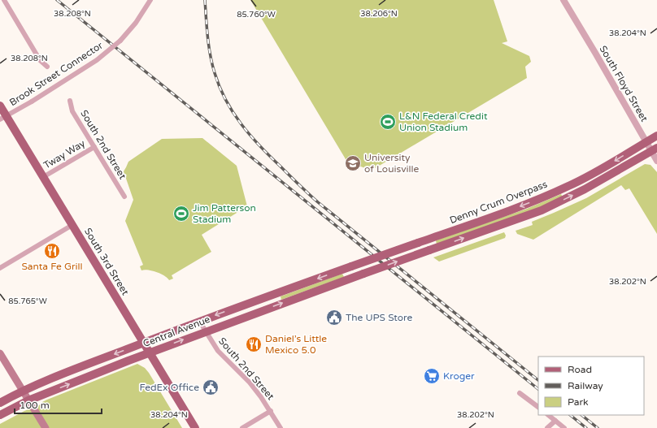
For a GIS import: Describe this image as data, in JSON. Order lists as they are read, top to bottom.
{
  "streets": {
    "main road": ["Denny Crum Overpass", "South 3rd Street", "Central Avenue"],
    "street": [
      "Brook Street Connector",
      "South Floyd Street",
      "South 2nd Street",
      "Tway Way"
    ]
  },
  "crossings": [
    ["Brook Street Connector", "South 3rd Street"],
    ["South Floyd Street", "Denny Crum Overpass"],
    ["South Floyd Street", "Central Avenue"],
    ["South 2nd Street", "Tway Way"],
    ["South 2nd Street", "Central Avenue"],
    ["Tway Way", "South 3rd Street"],
    ["Denny Crum Overpass", "Central Avenue"],
    ["South 3rd Street", "Central Avenue"]
  ],
  "one_way": ["Denny Crum Overpass"],
  "places": {
    "sports": ["L&N Federal Credit Union Stadium", "Jim Patterson Stadium"],
    "school or university": ["University of Louisville"],
    "restaurant": ["Santa Fe Grill", "Daniel’s Little Mexico 5.0"],
    "public building": ["The UPS Store", "FedEx Office"],
    "supermarket": ["Kroger"]
  },
  "legend": ["Road", "Railway", "Park"],
  "scale_bar": "100 m",
  "coordinates": [
    "38.208°N",
    "38.206°N",
    "85.760°W",
    "38.204°N",
    "38.202°N",
    "85.765°W"
  ]
}
